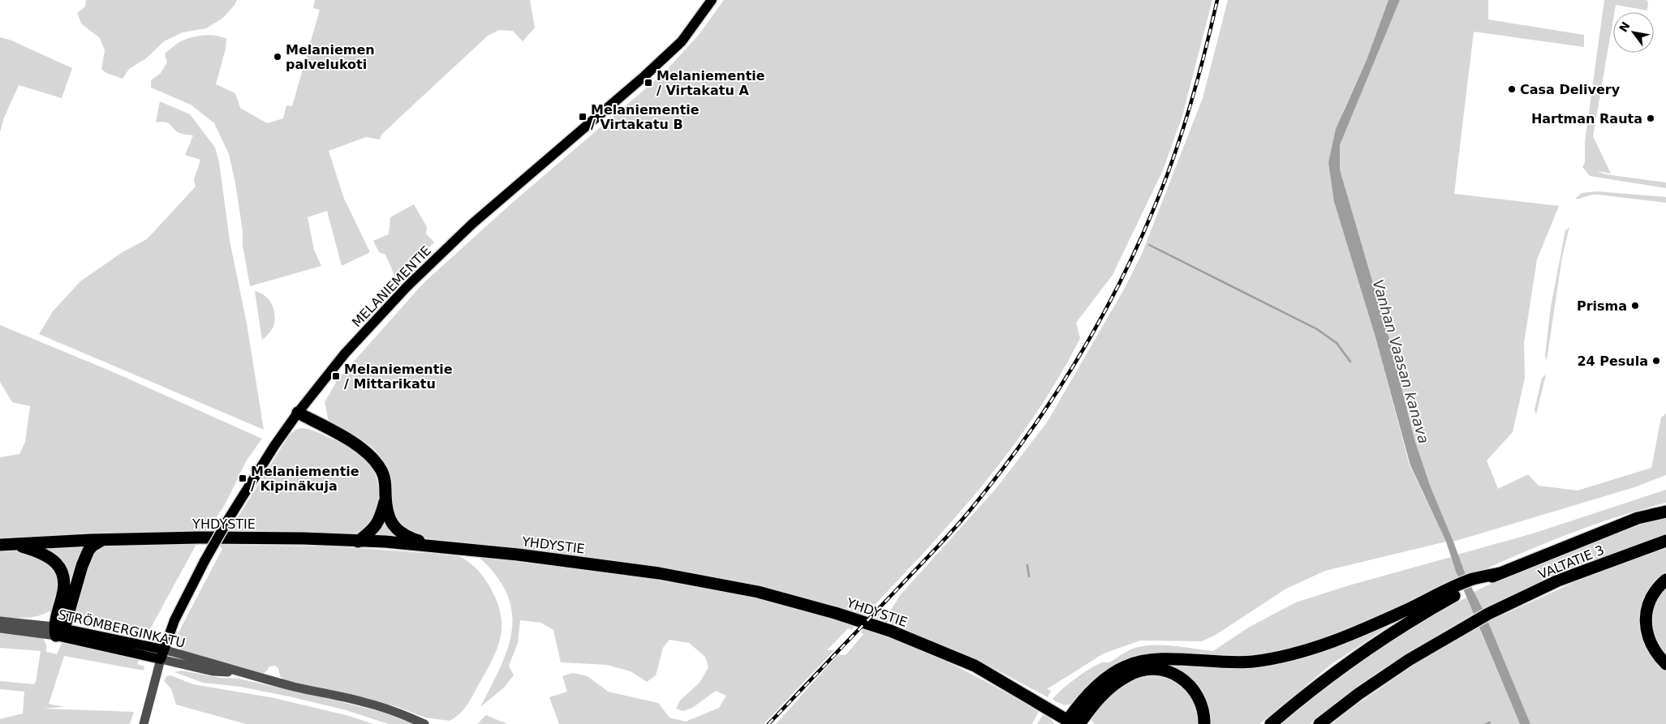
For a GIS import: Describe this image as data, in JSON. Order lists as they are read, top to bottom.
{
  "streets": {
    "highway": ["YHDYSTIE", "VALTATIE 3"],
    "main road": ["MELANIEMENTIE", "STRÖMBERGINKATU"]
  },
  "crossings": [
    ["MELANIEMENTIE", "STRÖMBERGINKATU"]
  ],
  "water": ["Vanhan Vaasan kanava"],
  "places": {
    "other": [
      "Melaniemen palvelukoti",
      "Casa Delivery",
      "Hartman Rauta",
      "Prisma",
      "24 Pesula"
    ],
    "transit": [
      "Melaniementie / Virtakatu A",
      "Melaniementie / Virtakatu B",
      "Melaniementie / Mittarikatu",
      "Melaniementie / Kipinäkuja"
    ]
  },
  "north": "top left"
}
